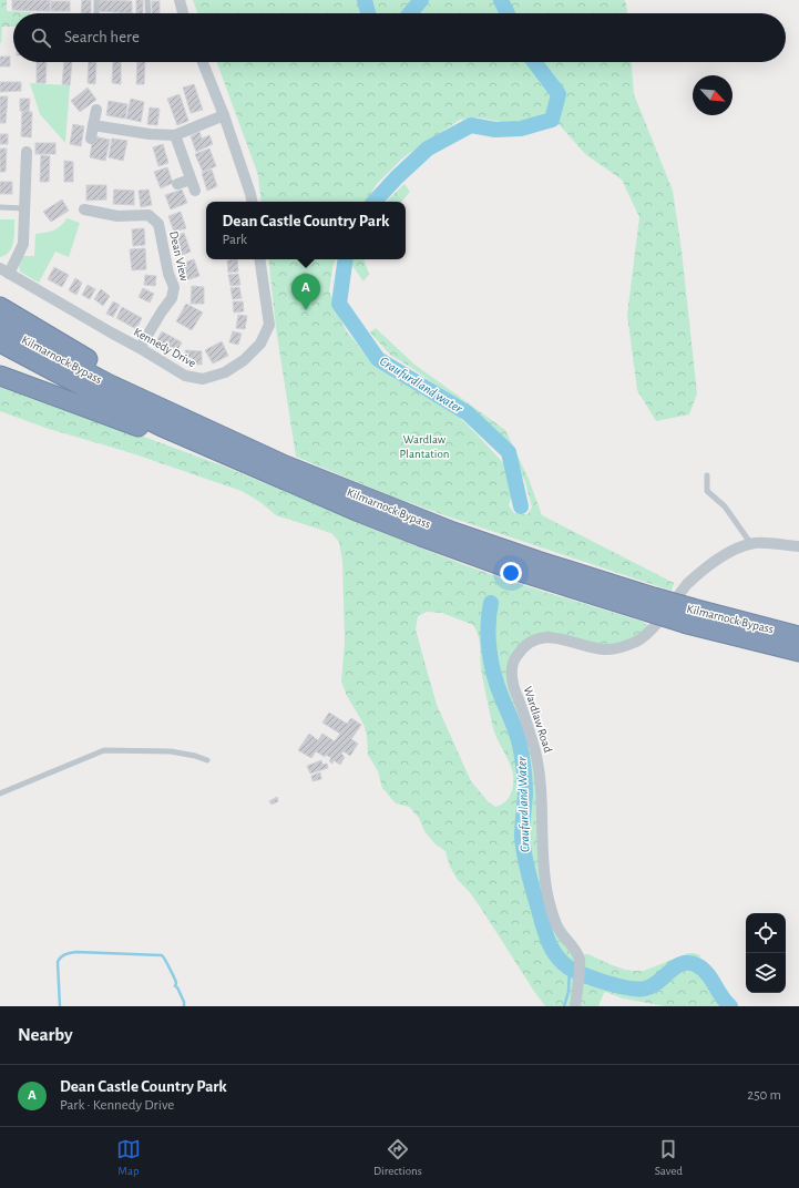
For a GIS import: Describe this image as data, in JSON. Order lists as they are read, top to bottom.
{
  "streets": {
    "highway": ["Kilmarnock Bypass"],
    "street": ["Dean View", "Kennedy Drive", "Wardlaw Road"]
  },
  "crossings": [
    ["Dean View", "Kennedy Drive"]
  ],
  "water": ["Craufurdland water", "Craufurdland Water"],
  "parks": ["Wardlaw Plantation"],
  "north": "bottom right",
  "page": {
    "search": "Search here",
    "popup": ["Dean Castle Country Park", "Park"],
    "pins": "A",
    "heading": "Nearby",
    "list": [
      {
        "mark": "A",
        "name": "Dean Castle Country Park",
        "note": "Park · Kennedy Drive",
        "value": "250 m"
      }
    ],
    "nav": ["Map", "Directions", "Saved"]
  }
}
